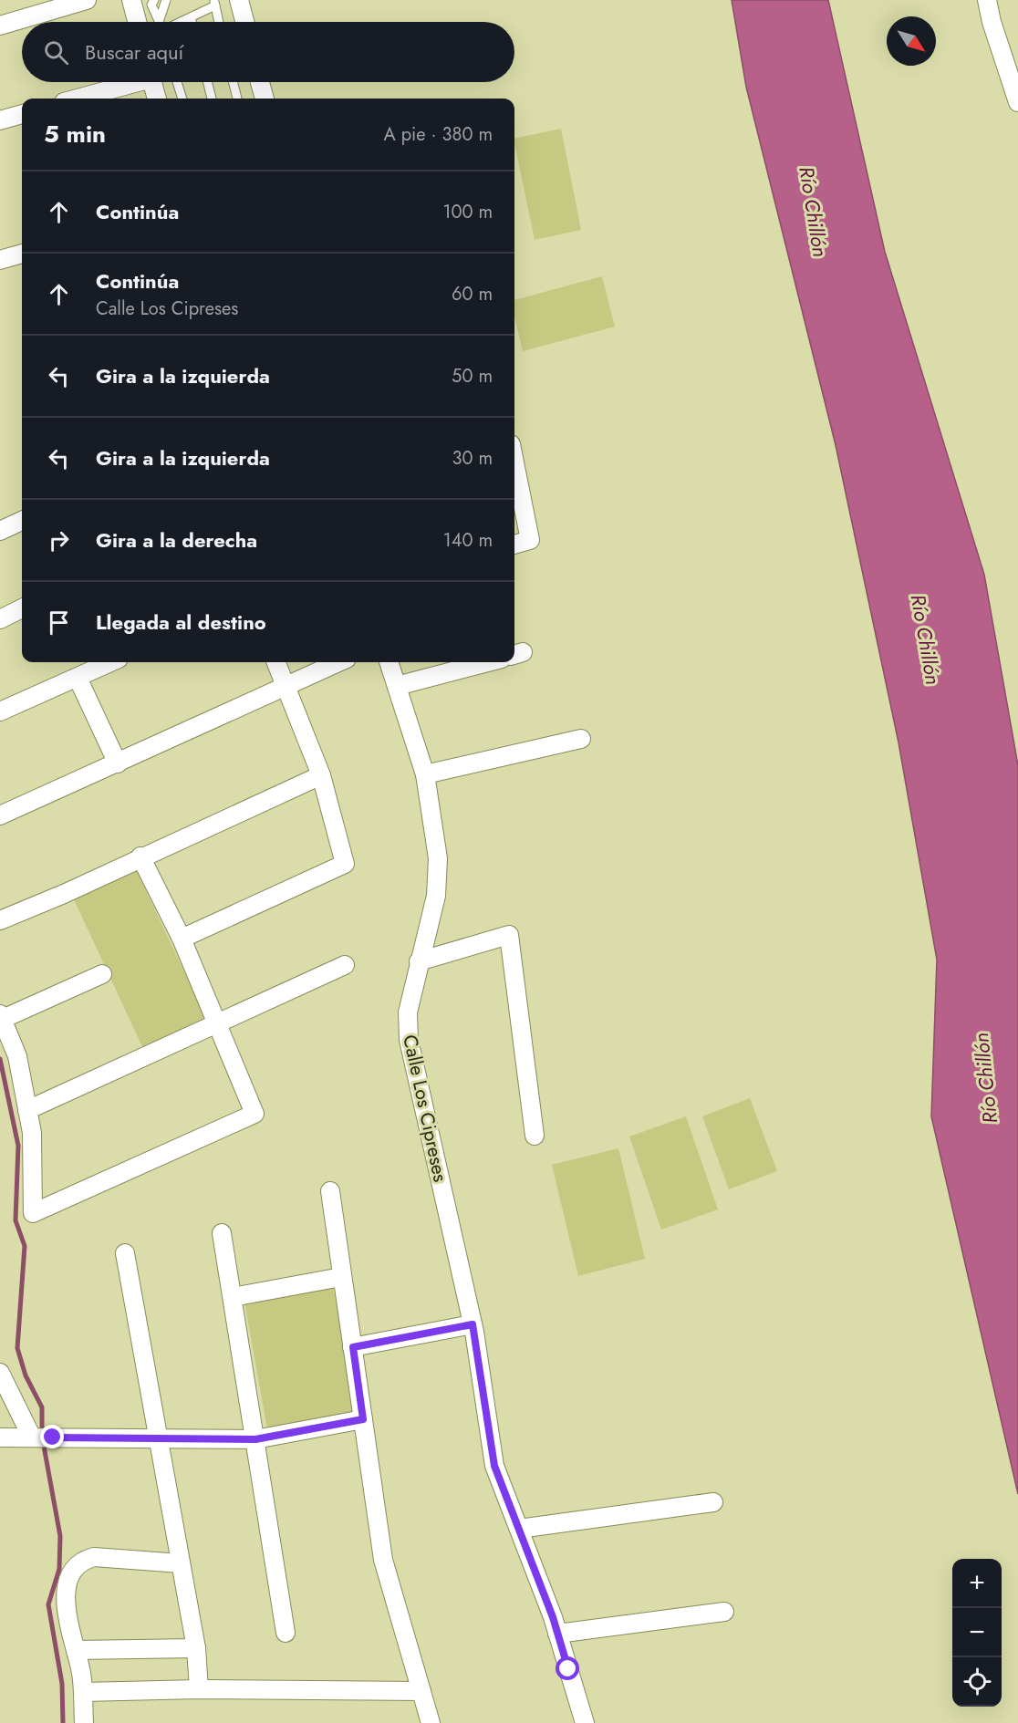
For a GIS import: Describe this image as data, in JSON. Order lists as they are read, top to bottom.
{
  "streets": {
    "street": ["Calle Los Cipreses"]
  },
  "water": ["Río Chillón"],
  "north": "bottom right",
  "page": {
    "search": "Buscar aquí",
    "heading": ["5 min", "A pie · 380 m"],
    "list": [
      ["Continúa", "100 m"],
      ["Continúa", "Calle Los Cipreses", "60 m"],
      ["Gira a la izquierda", "50 m"],
      ["Gira a la izquierda", "30 m"],
      ["Gira a la derecha", "140 m"],
      "Llegada al destino"
    ],
    "map_buttons": ["+", "−"]
  }
}
